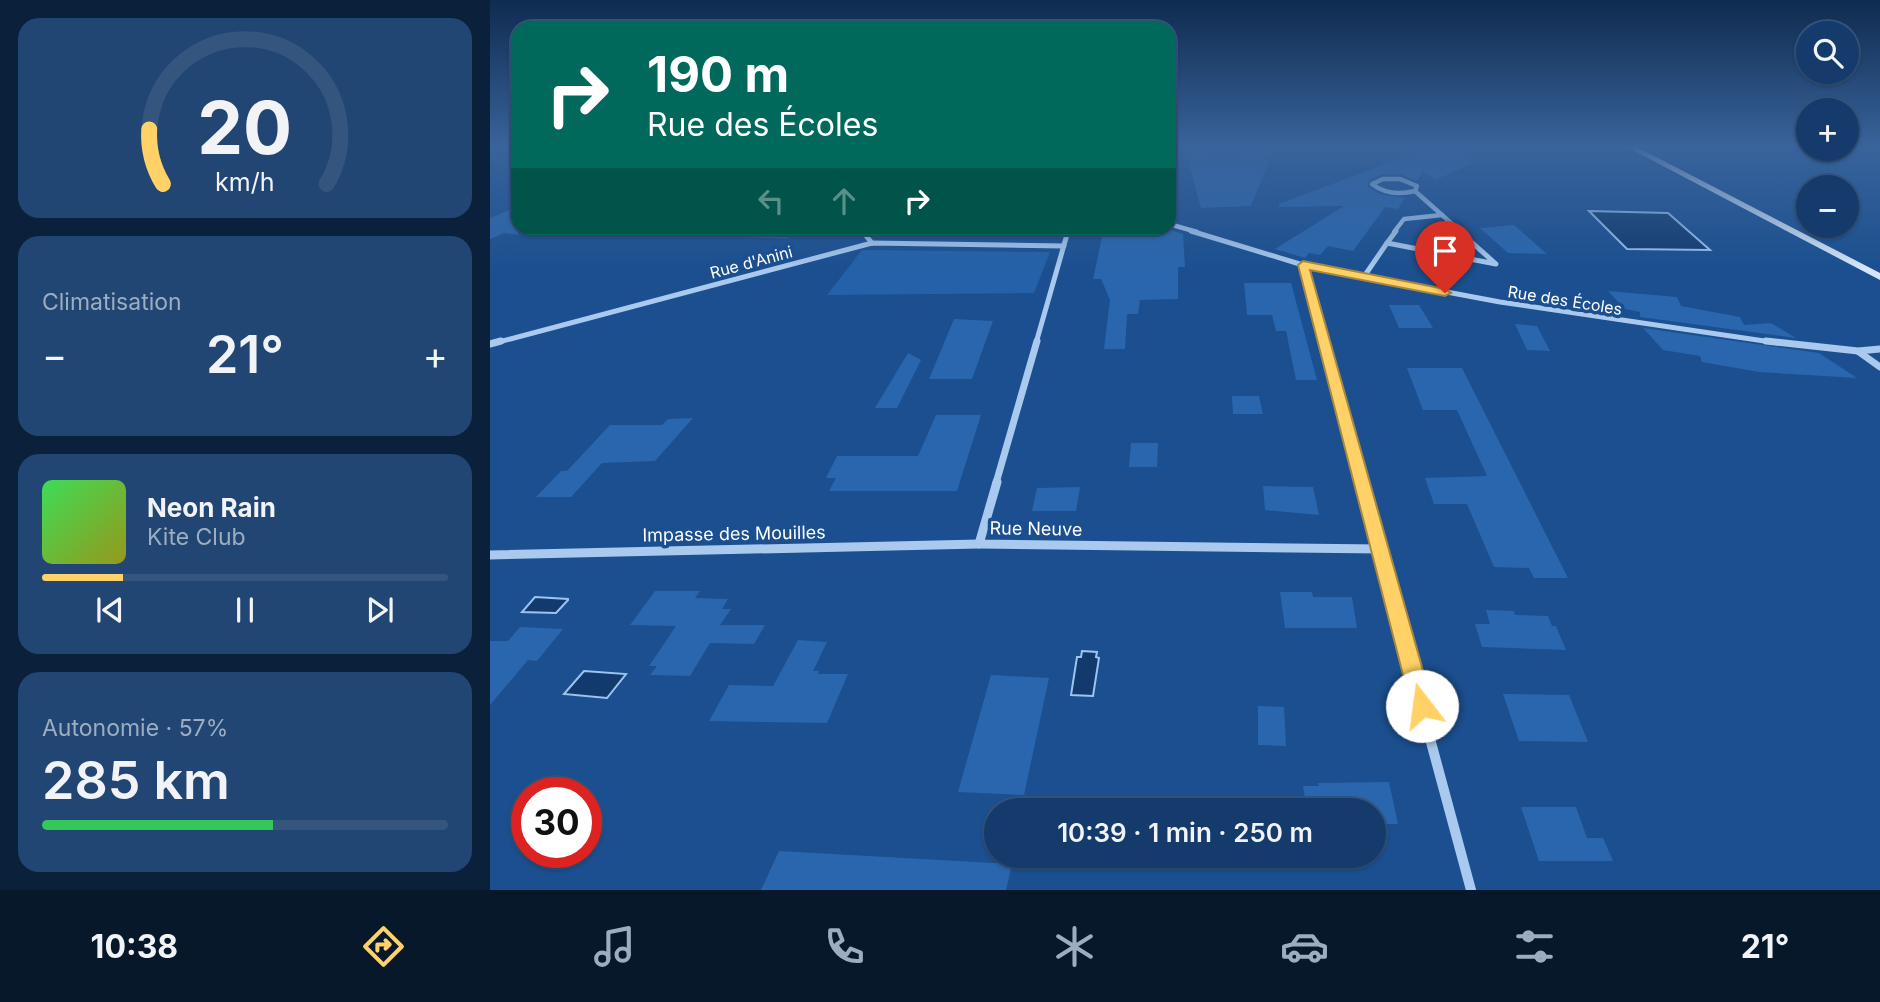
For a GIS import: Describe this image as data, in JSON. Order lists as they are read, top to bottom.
{
  "streets": {
    "street": [
      "Rue d'Anini",
      "Rue des Écoles",
      "Rue Neuve",
      "Impasse des Mouilles"
    ]
  },
  "crossings": [
    ["Rue d'Anini", "Rue Neuve"],
    ["Rue Neuve", "Impasse des Mouilles"]
  ],
  "page": {
    "map_buttons": ["+", "−"],
    "turn": ["190 m", "Rue des Écoles"],
    "tile": [
      "Climatisation",
      ["Autonomie · 57%", "285 km"]
    ],
    "heat": ["−", "21°", "+"],
    "song": ["Neon Rain", "Kite Club"],
    "limit": "30",
    "trip": "10:39 · 1 min · 250 m",
    "tabs": ["10:38", "21°"],
    "gauge": ["20", "km/h"]
  }
}
